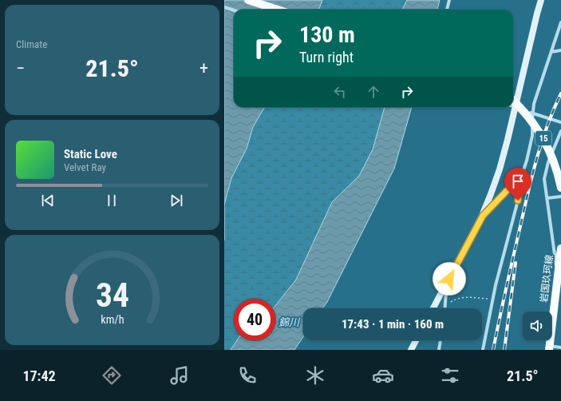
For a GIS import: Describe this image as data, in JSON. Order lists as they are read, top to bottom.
{
  "streets": {
    "main road": ["15", "岩国玖珂線"]
  },
  "water": ["錦川"],
  "page": {
    "tile": "Climate",
    "turn": ["130 m", "Turn right"],
    "heat": ["−", "21.5°", "+"],
    "song": ["Static Love", "Velvet Ray"],
    "limit": "40",
    "trip": "17:43 · 1 min · 160 m",
    "tabs": ["17:42", "21.5°"],
    "gauge": ["34", "km/h"]
  }
}
